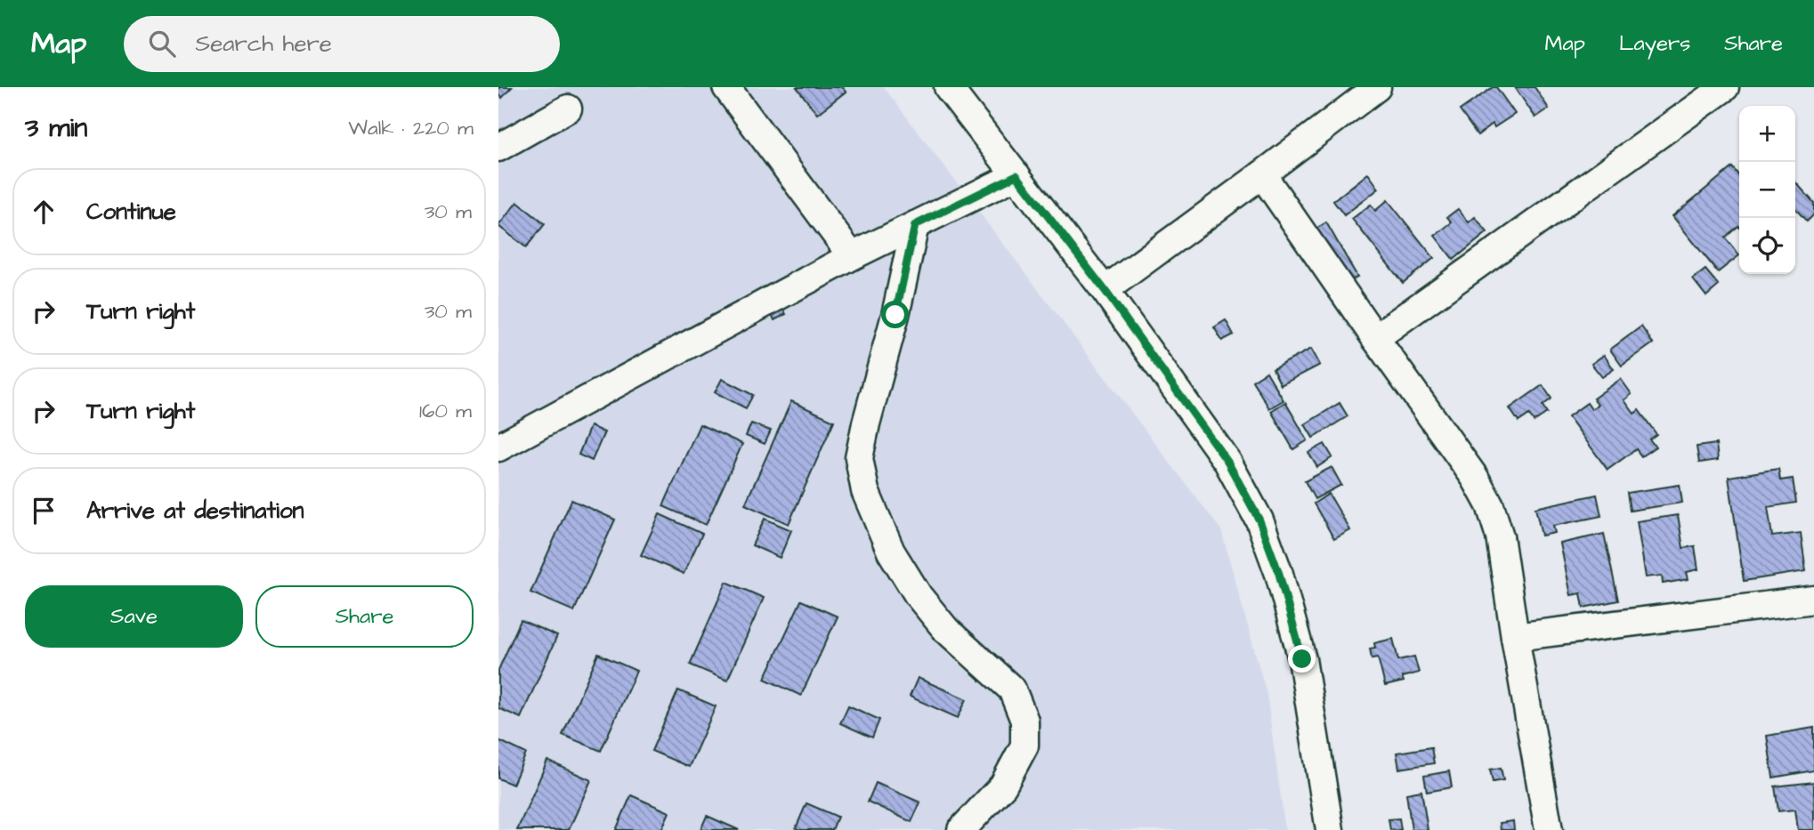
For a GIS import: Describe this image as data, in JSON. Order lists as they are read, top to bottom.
{
  "page": {
    "header": "Map",
    "search": "Search here",
    "nav": ["Map", "Layers", "Share"],
    "heading": ["3 min", "Walk · 220 m"],
    "map_buttons": ["+", "−"],
    "list": [
      ["Continue", "30 m"],
      ["Turn right", "30 m"],
      ["Turn right", "160 m"],
      "Arrive at destination"
    ],
    "buttons": ["Save", "Share"]
  }
}
